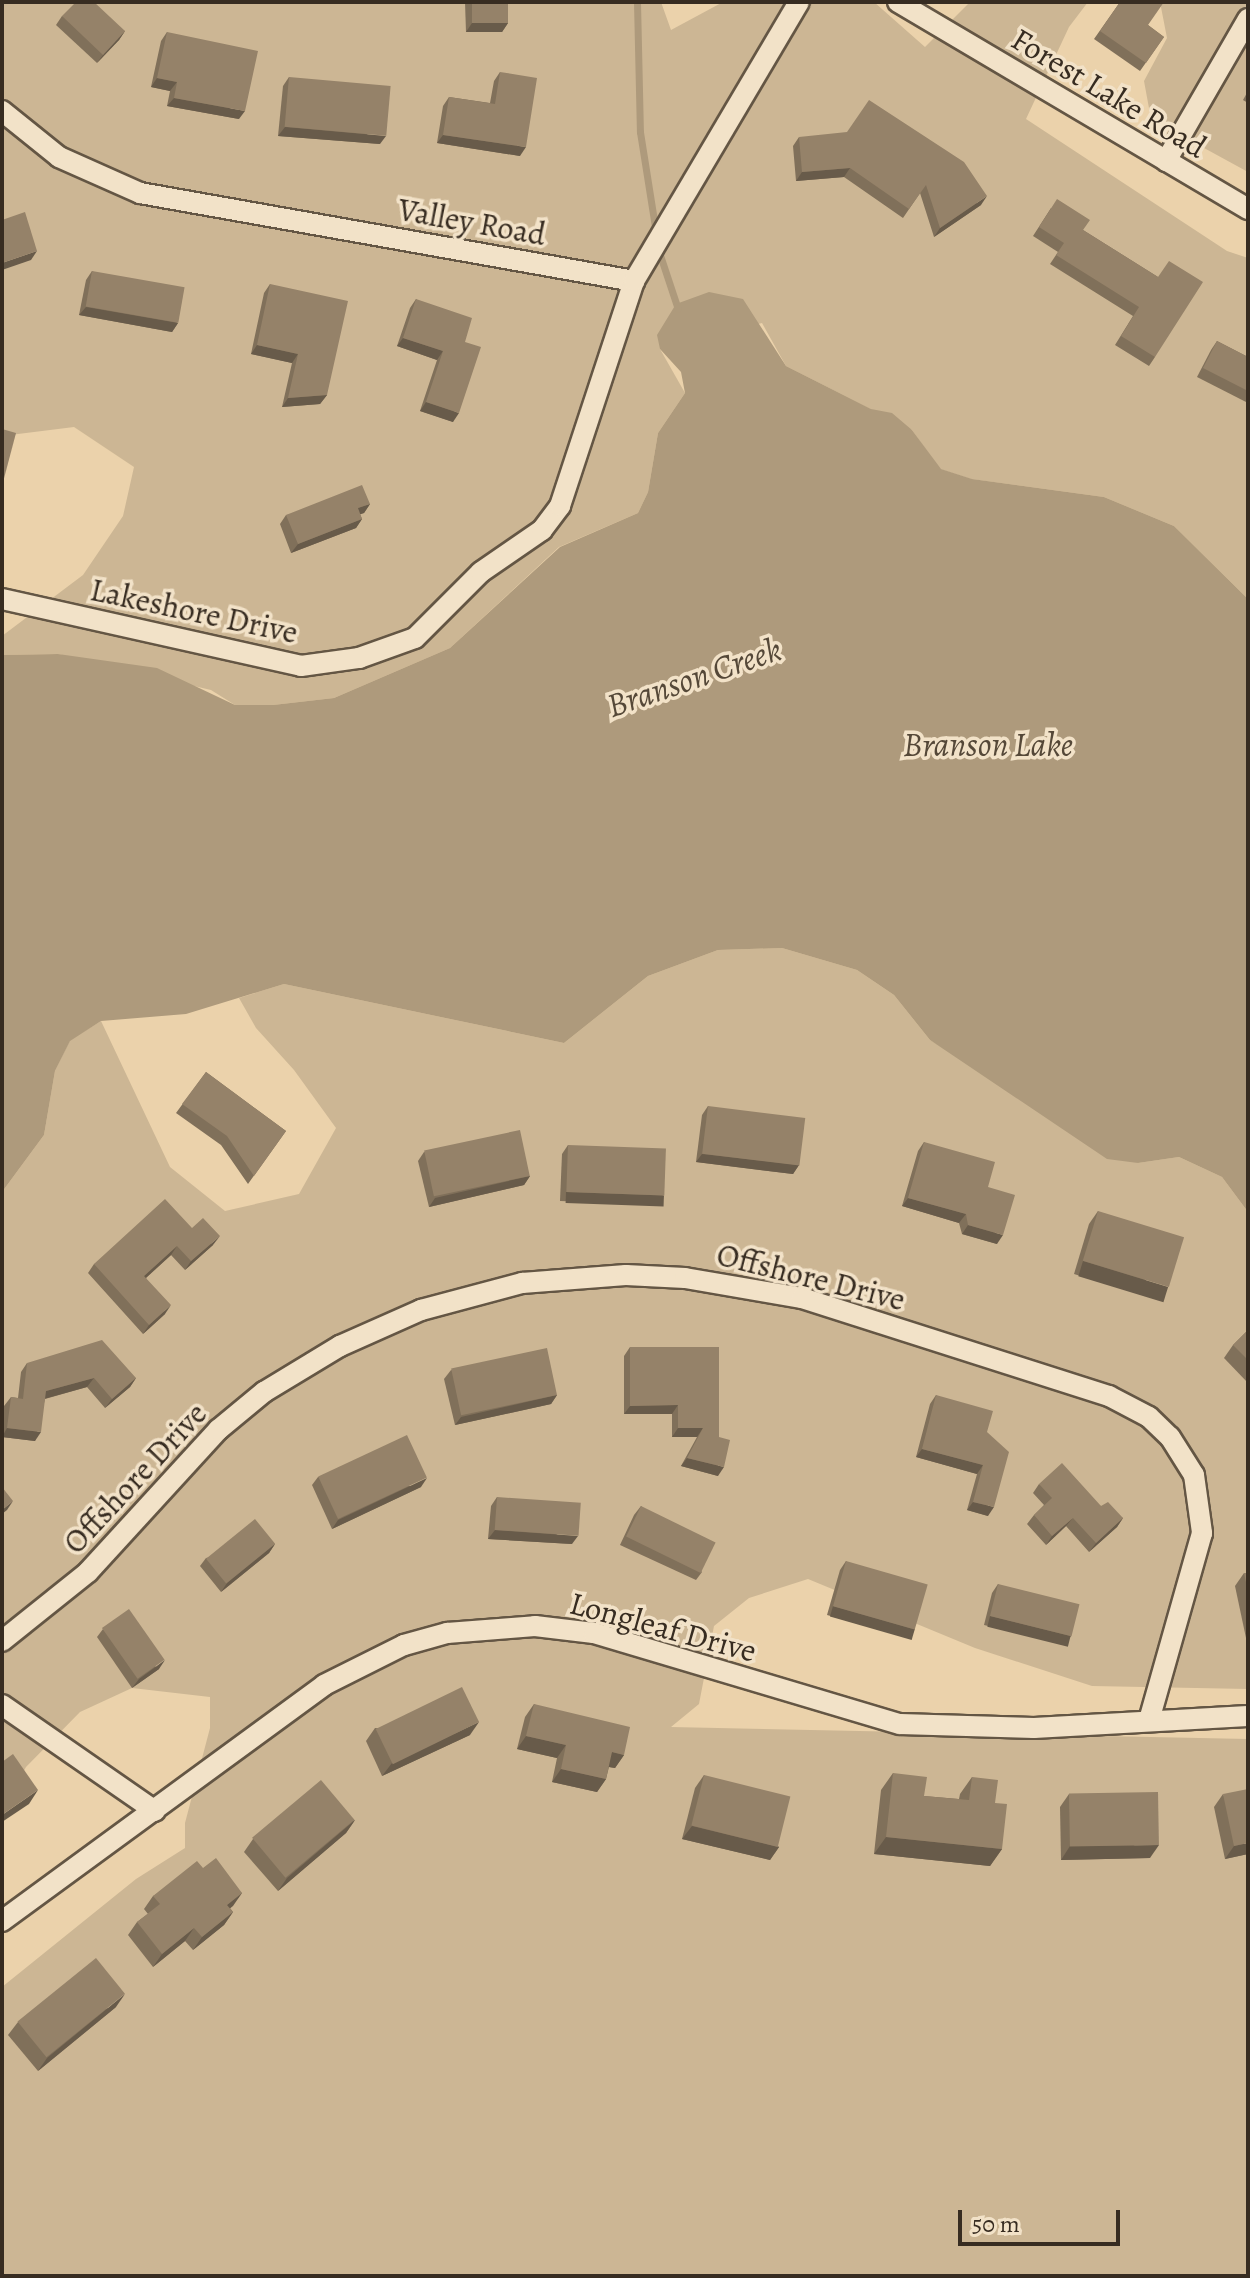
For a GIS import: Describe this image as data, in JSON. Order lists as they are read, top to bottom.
{
  "streets": {
    "street": [
      "Forest Lake Road",
      "Valley Road",
      "Lakeshore Drive",
      "Offshore Drive",
      "Longleaf Drive"
    ]
  },
  "crossings": [
    ["Valley Road", "Lakeshore Drive"],
    ["Offshore Drive", "Longleaf Drive"]
  ],
  "water": ["Branson Creek", "Branson Lake"],
  "scale_bar": "50 m"
}
